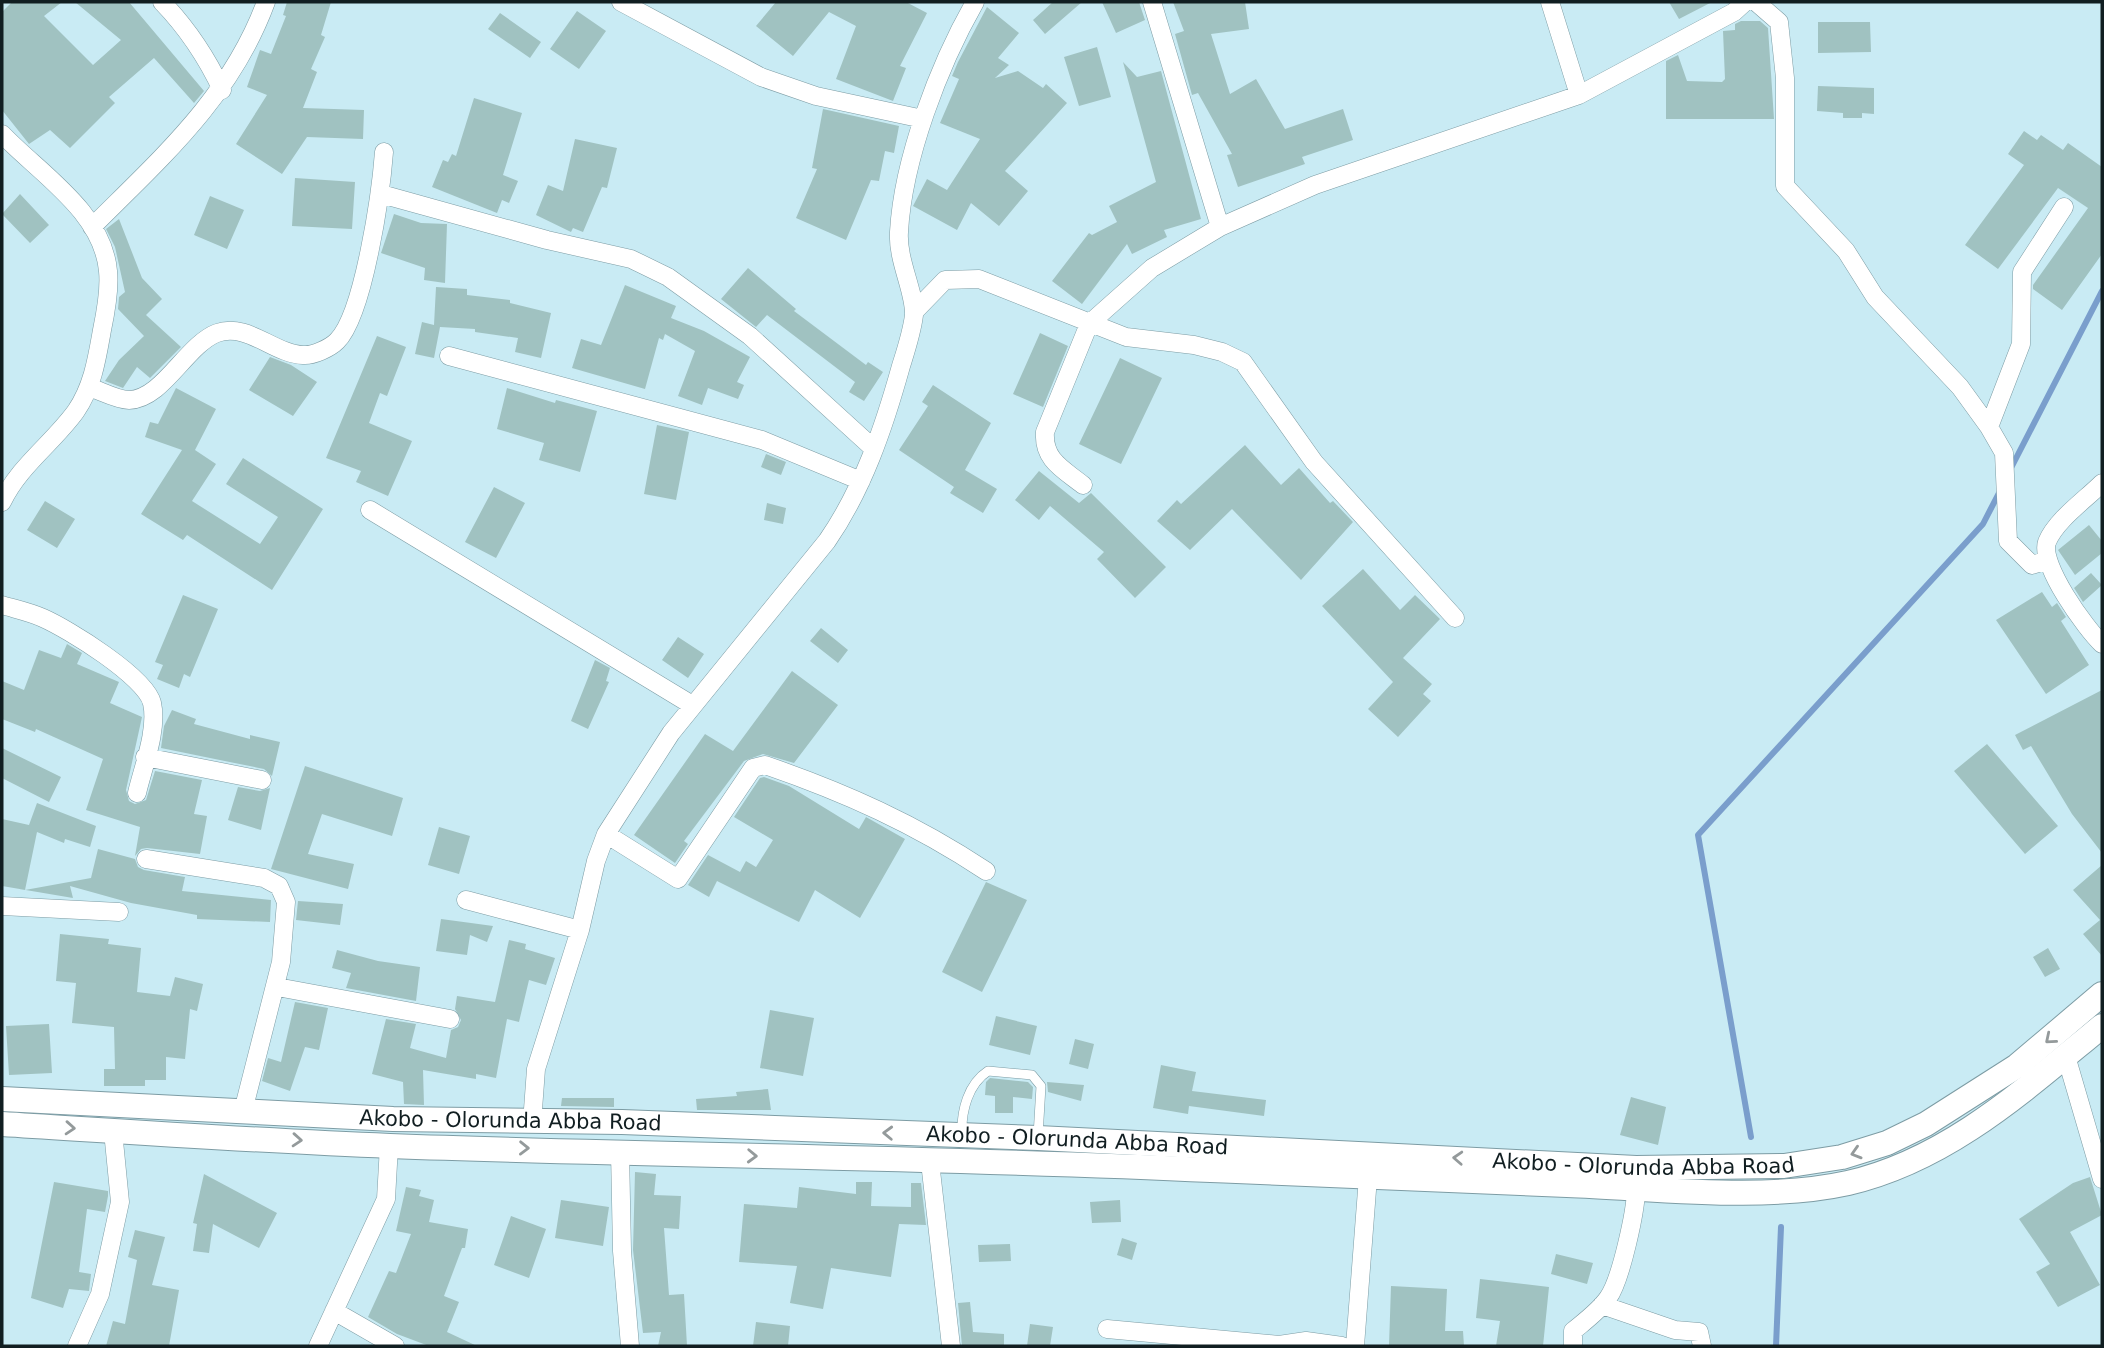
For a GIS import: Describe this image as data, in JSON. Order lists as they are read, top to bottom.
{
  "streets": {
    "main road": ["Akobo - Olorunda Abba Road"]
  }
}
